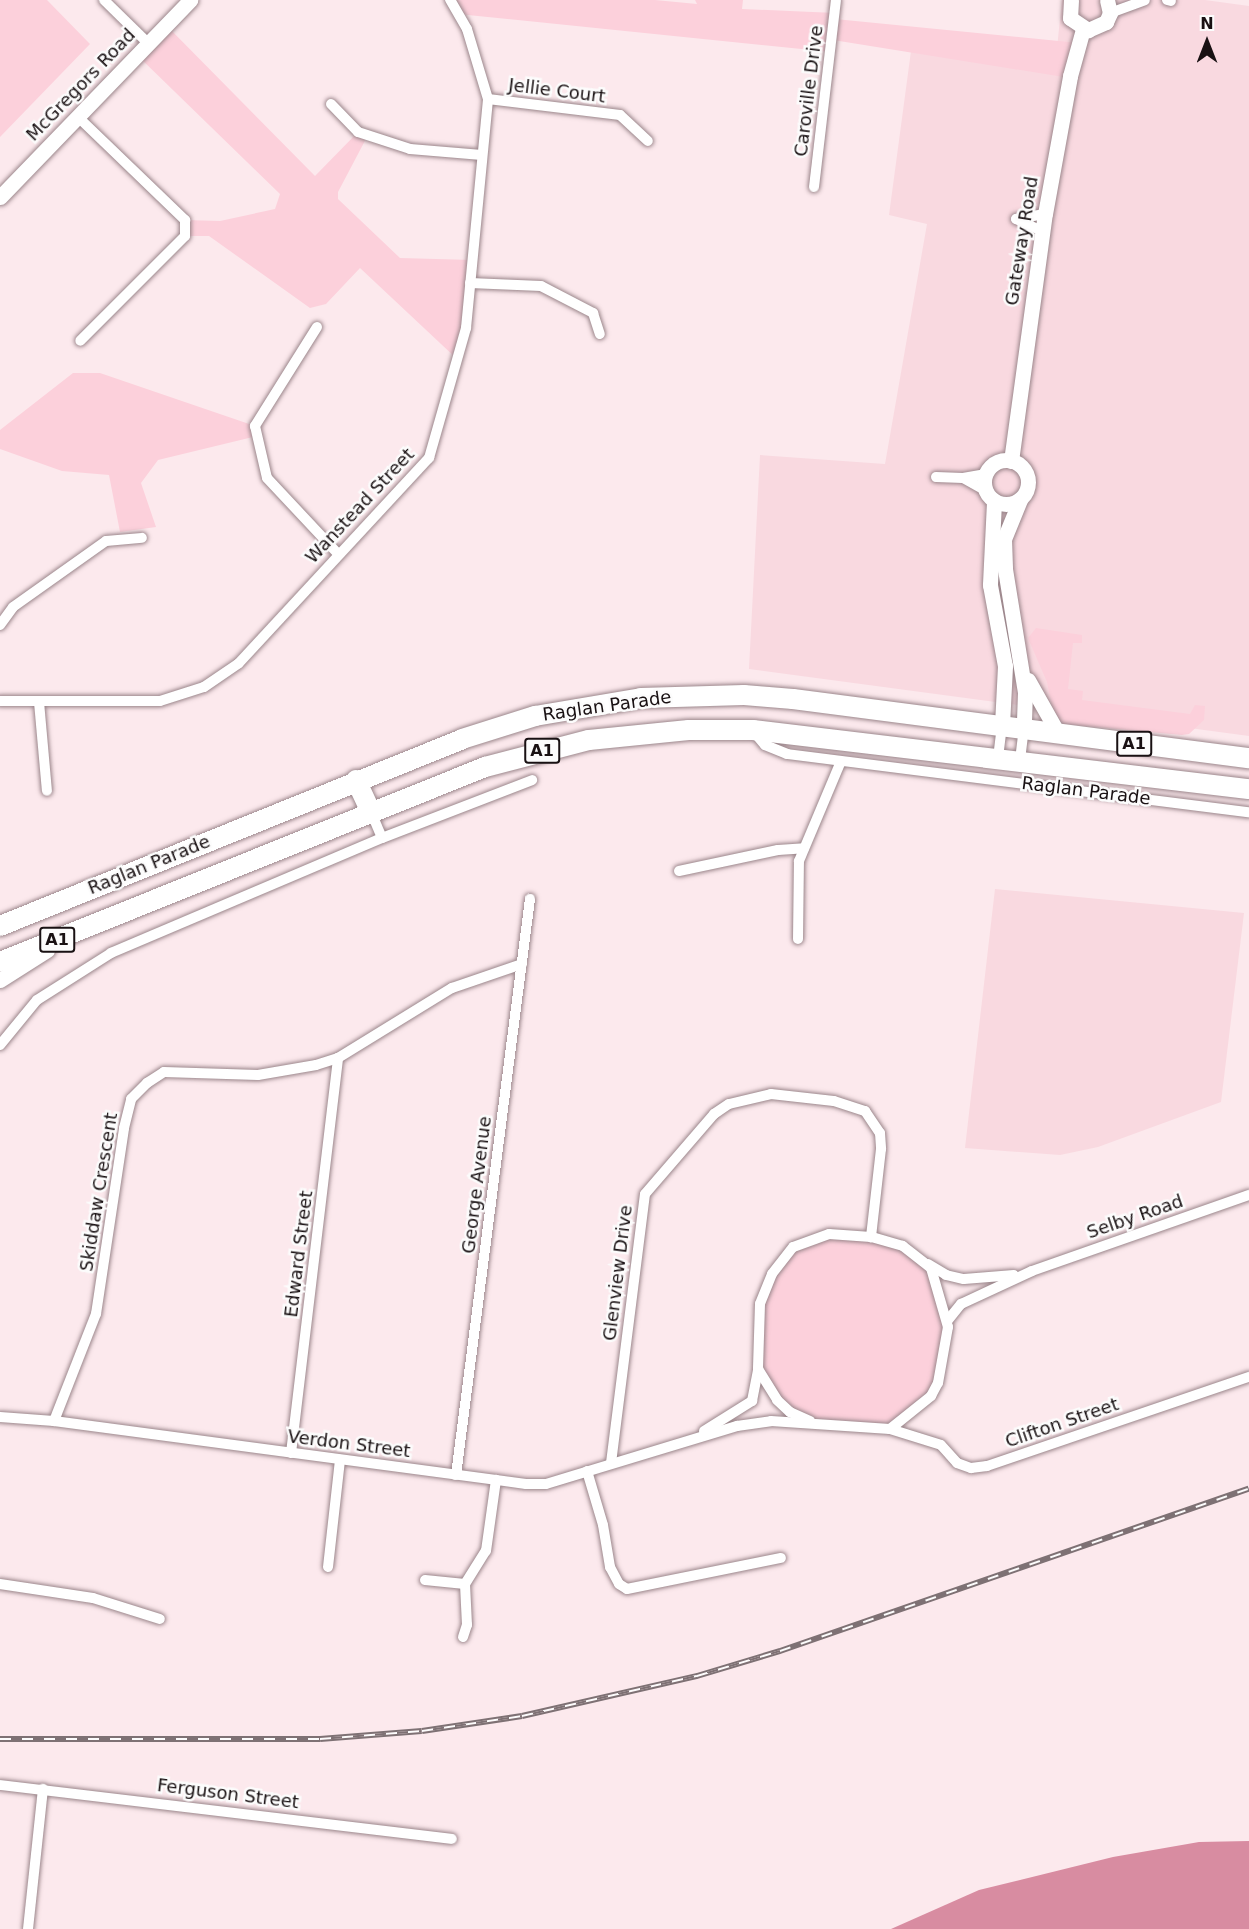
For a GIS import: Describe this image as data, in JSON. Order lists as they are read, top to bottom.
{
  "streets": {
    "highway": ["Raglan Parade", "A1"],
    "street": [
      "McGregors Road",
      "Jellie Court",
      "Caroville Drive",
      "Gateway Road",
      "Wanstead Street",
      "George Avenue",
      "Skiddaw Crescent",
      "Selby Road",
      "Edward Street",
      "Glenview Drive",
      "Clifton Street",
      "Verdon Street",
      "Ferguson Street"
    ]
  },
  "crossings": [
    ["Jellie Court", "Wanstead Street"],
    ["George Avenue", "Skiddaw Crescent"],
    ["George Avenue", "Verdon Street"],
    ["Skiddaw Crescent", "Edward Street"],
    ["Skiddaw Crescent", "Verdon Street"],
    ["Selby Road", "Glenview Drive"],
    ["Selby Road", "Clifton Street"],
    ["Selby Road", "Verdon Street"],
    ["Edward Street", "Verdon Street"],
    ["Glenview Drive", "Clifton Street"],
    ["Glenview Drive", "Verdon Street"],
    ["Clifton Street", "Verdon Street"]
  ],
  "north": "top"
}
